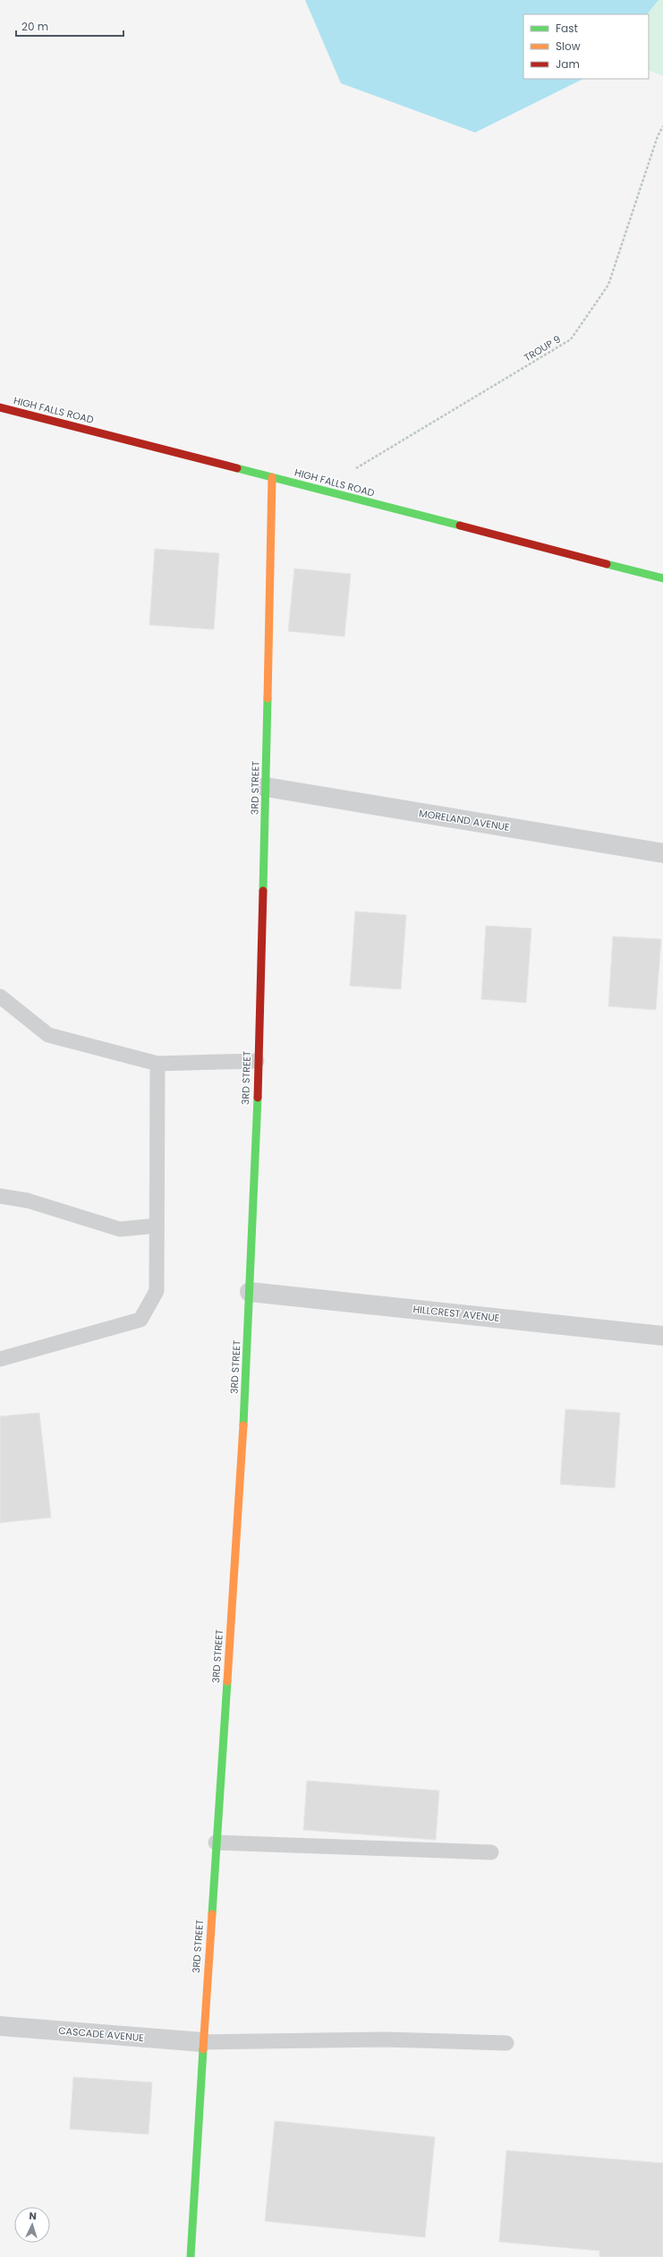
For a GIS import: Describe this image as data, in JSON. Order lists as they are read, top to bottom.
{
  "streets": {
    "street": [
      "HIGH FALLS ROAD",
      "3RD STREET",
      "MORELAND AVENUE",
      "HILLCREST AVENUE",
      "CASCADE AVENUE"
    ],
    "path": ["TROUP 9"]
  },
  "crossings": [
    ["TROUP 9", "HIGH FALLS ROAD"],
    ["HIGH FALLS ROAD", "3RD STREET"],
    ["3RD STREET", "MORELAND AVENUE"],
    ["3RD STREET", "HILLCREST AVENUE"],
    ["3RD STREET", "CASCADE AVENUE"]
  ],
  "legend": ["Fast", "Slow", "Jam"],
  "scale_bar": "20 m",
  "north": "top"
}
